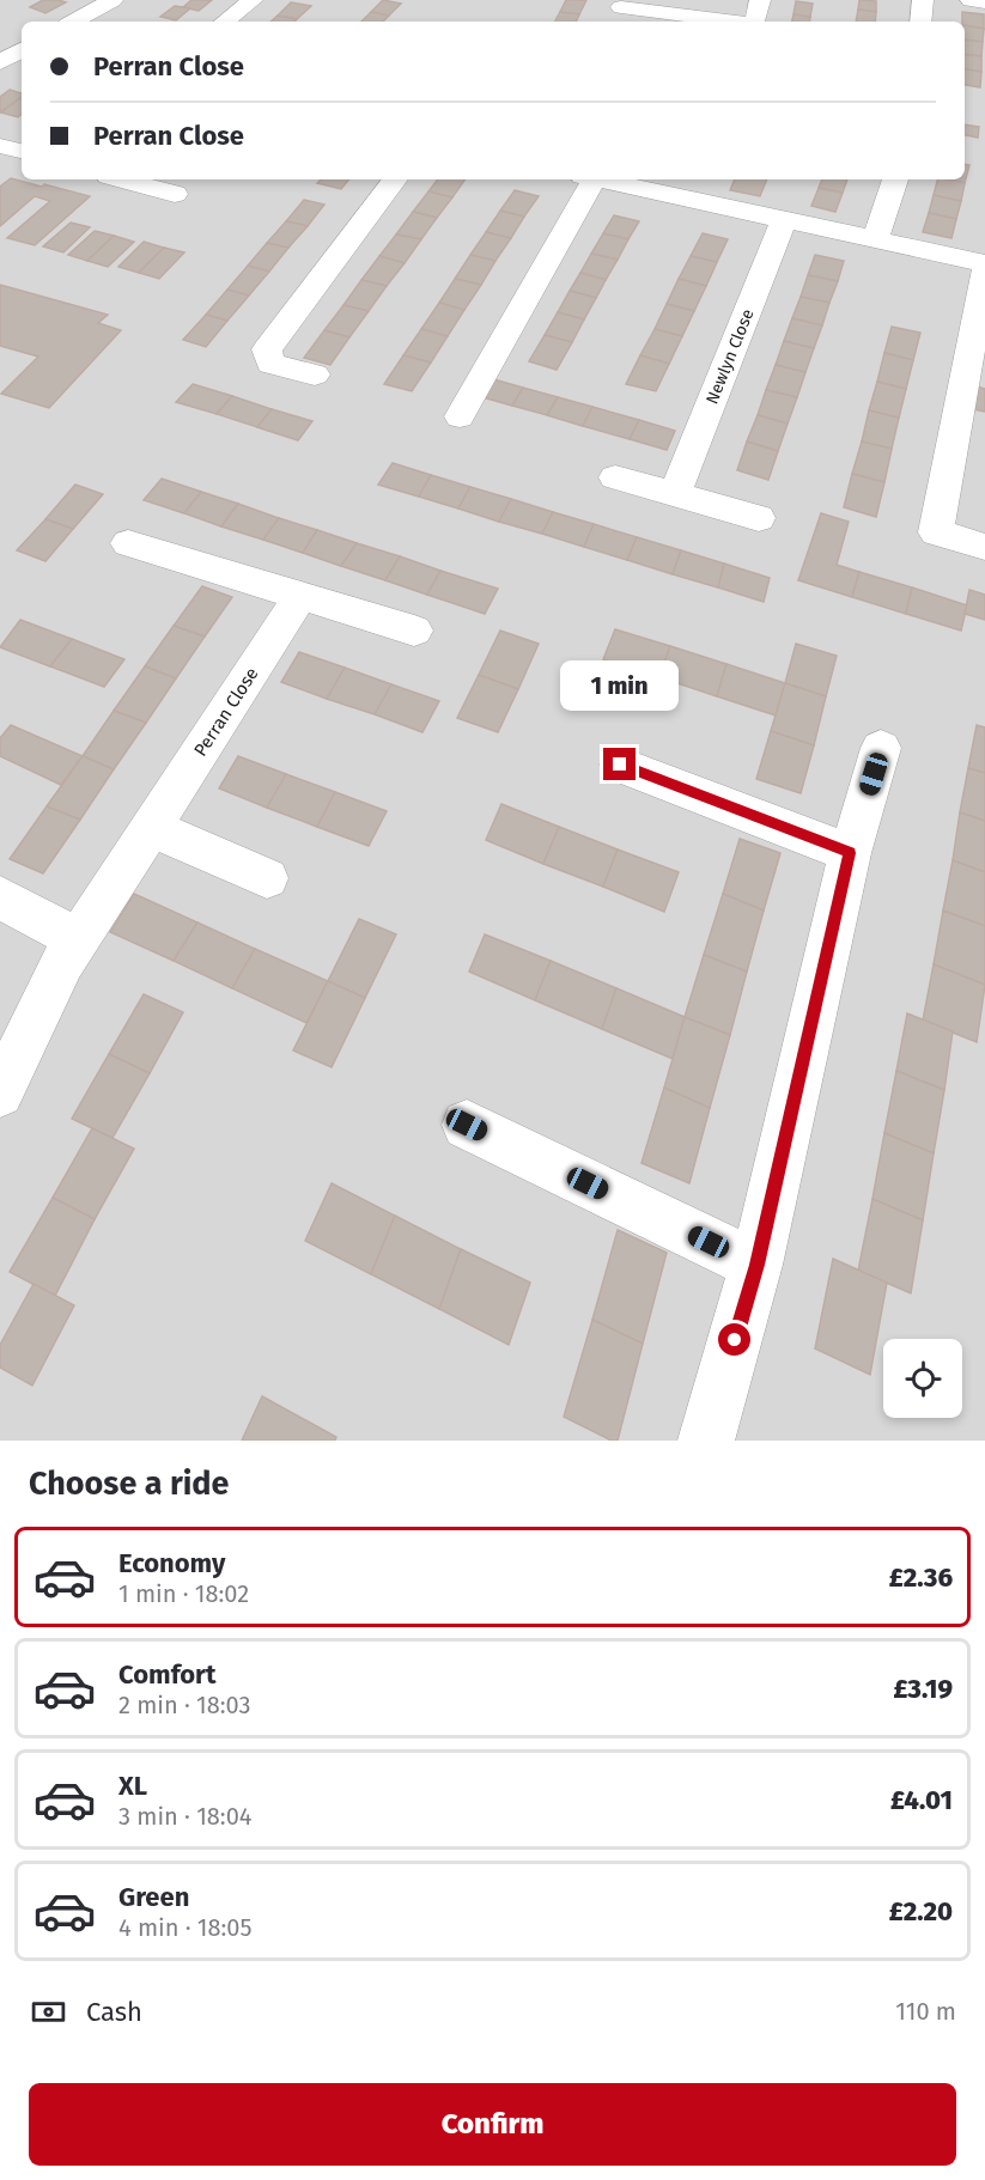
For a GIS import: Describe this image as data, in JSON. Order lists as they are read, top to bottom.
{
  "streets": {
    "street": ["Newlyn Close", "Perran Close"]
  },
  "page": {
    "banner": ["Perran Close", "Perran Close"],
    "bubble": "1 min",
    "heading": "Choose a ride",
    "list": [
      {
        "name": "Economy",
        "note": "1 min · 18:02",
        "value": "£2.36"
      },
      {
        "name": "Comfort",
        "note": "2 min · 18:03",
        "value": "£3.19"
      },
      {
        "name": "XL",
        "note": "3 min · 18:04",
        "value": "£4.01"
      },
      {
        "name": "Green",
        "note": "4 min · 18:05",
        "value": "£2.20"
      }
    ],
    "pay": ["Cash", "110 m"],
    "buttons": "Confirm"
  }
}
